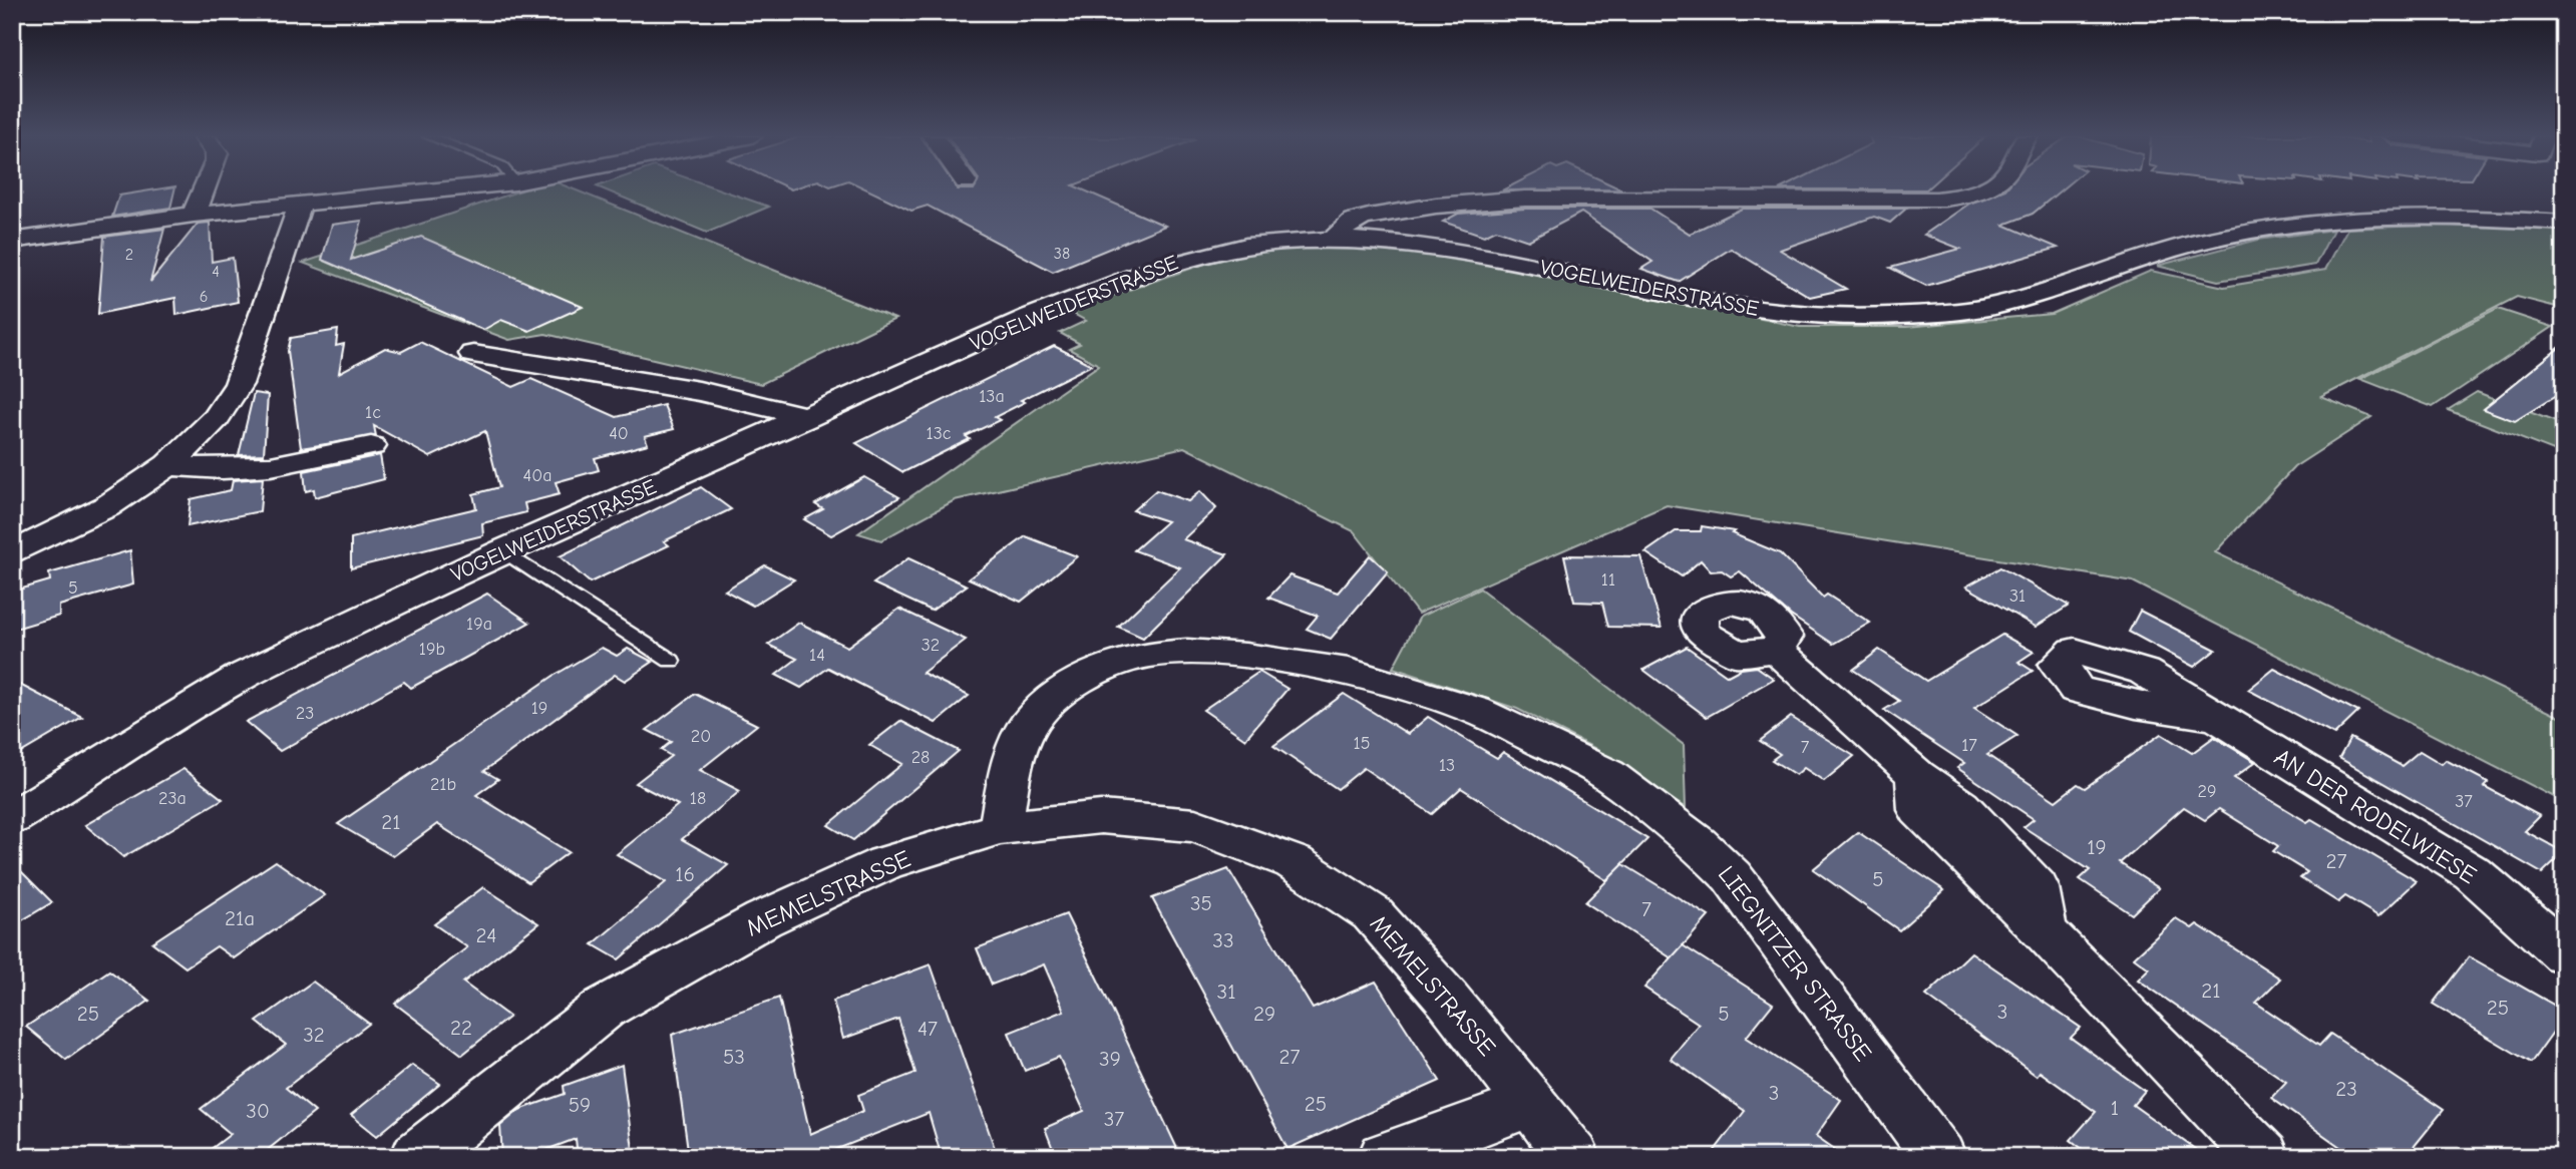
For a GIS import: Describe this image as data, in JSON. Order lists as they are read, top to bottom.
{
  "streets": {
    "street": [
      "VOGELWEIDERSTRASSE",
      "AN DER RODELWIESE",
      "MEMELSTRASSE",
      "LIEGNITZER STRASSE"
    ]
  },
  "crossings": [
    ["MEMELSTRASSE", "LIEGNITZER STRASSE"]
  ],
  "house_numbers": [
    "38",
    "2",
    "4",
    "6",
    "13a",
    "1c",
    "40",
    "13c",
    "40a",
    "11",
    "5",
    "31",
    "19a",
    "32",
    "19b",
    "14",
    "19",
    "23",
    "20",
    "15",
    "17",
    "7",
    "28",
    "13",
    "21b",
    "29",
    "23a",
    "18",
    "37",
    "21",
    "19",
    "27",
    "16",
    "5",
    "35",
    "7",
    "21a",
    "24",
    "33",
    "21",
    "31",
    "25",
    "3",
    "25",
    "29",
    "5",
    "22",
    "47",
    "32",
    "53",
    "27",
    "39",
    "23",
    "3",
    "25",
    "59",
    "1",
    "30",
    "37"
  ]
}
